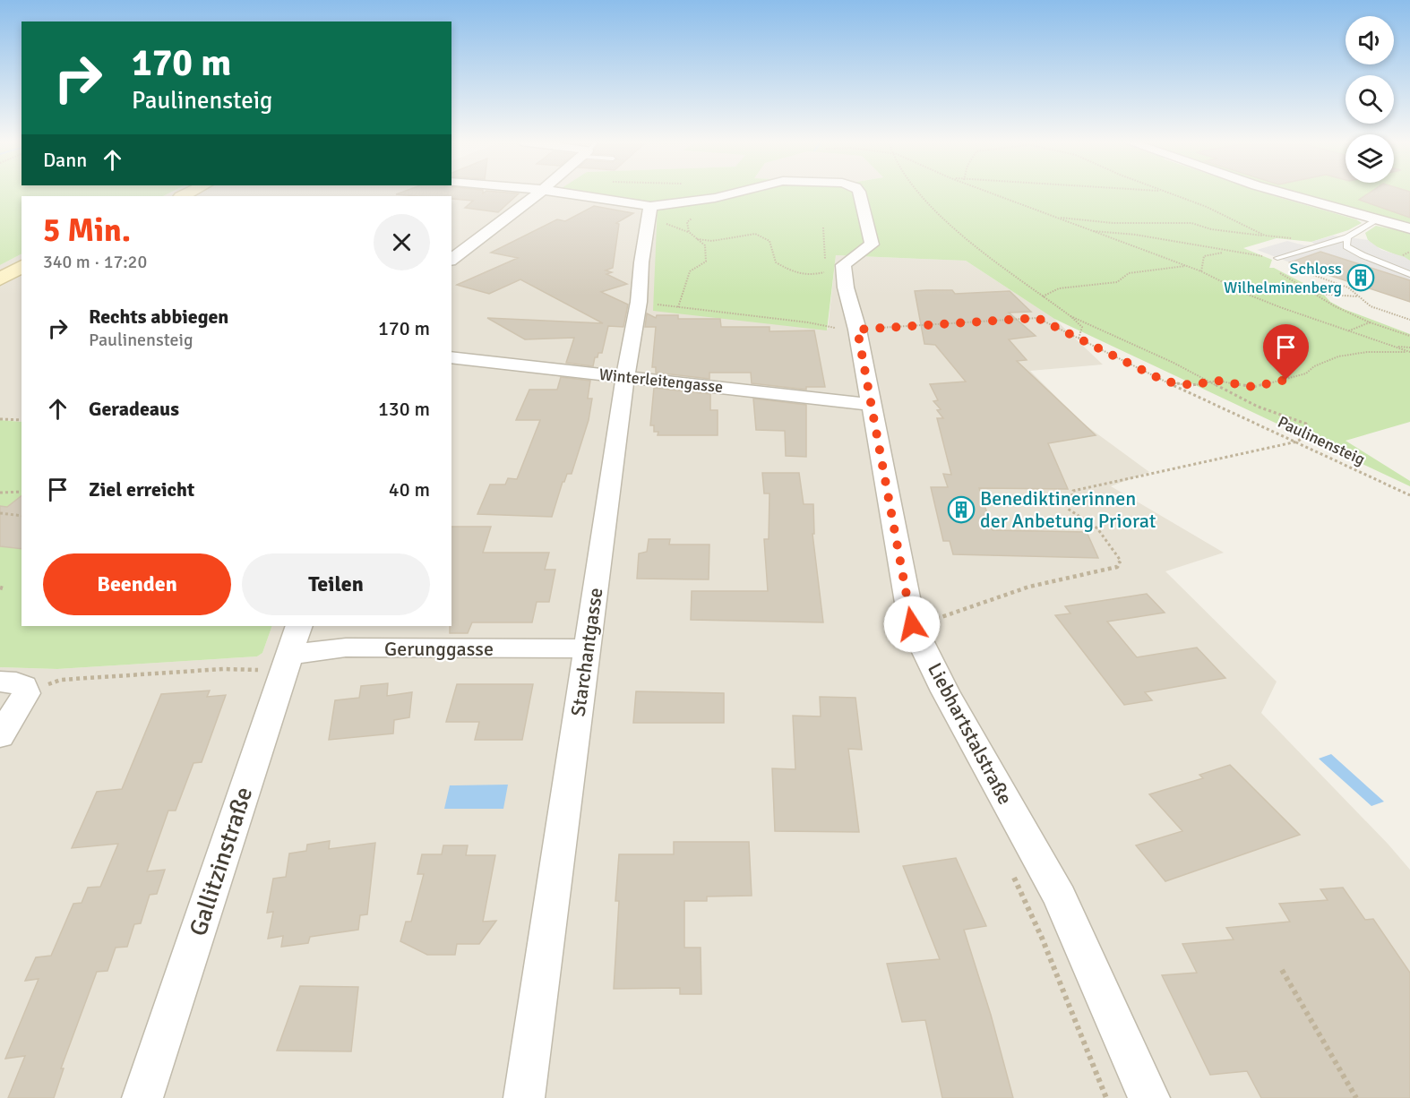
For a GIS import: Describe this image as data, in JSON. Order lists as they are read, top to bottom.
{
  "streets": {
    "street": [
      "Winterleitengasse",
      "Gerunggasse",
      "Starchantgasse",
      "Liebhartstalstraße",
      "Gallitzinstraße"
    ],
    "path": ["Paulinensteig"]
  },
  "crossings": [
    ["Winterleitengasse", "Starchantgasse"],
    ["Winterleitengasse", "Liebhartstalstraße"],
    ["Paulinensteig", "Starchantgasse"],
    ["Paulinensteig", "Liebhartstalstraße"],
    ["Gerunggasse", "Starchantgasse"],
    ["Gerunggasse", "Gallitzinstraße"]
  ],
  "places": {
    "building": ["Schloss Wilhelminenberg", "Benediktinerinnen der Anbetung Priorat"]
  },
  "page": {
    "turn": ["170 m", "Paulinensteig"],
    "then": "Dann",
    "heading": ["5 Min.", "340 m · 17:20"],
    "list": [
      {
        "name": "Rechts abbiegen",
        "note": "Paulinensteig",
        "value": "170 m"
      },
      {
        "name": "Geradeaus",
        "value": "130 m"
      },
      {
        "name": "Ziel erreicht",
        "value": "40 m"
      }
    ],
    "buttons": ["Beenden", "Teilen"]
  }
}
